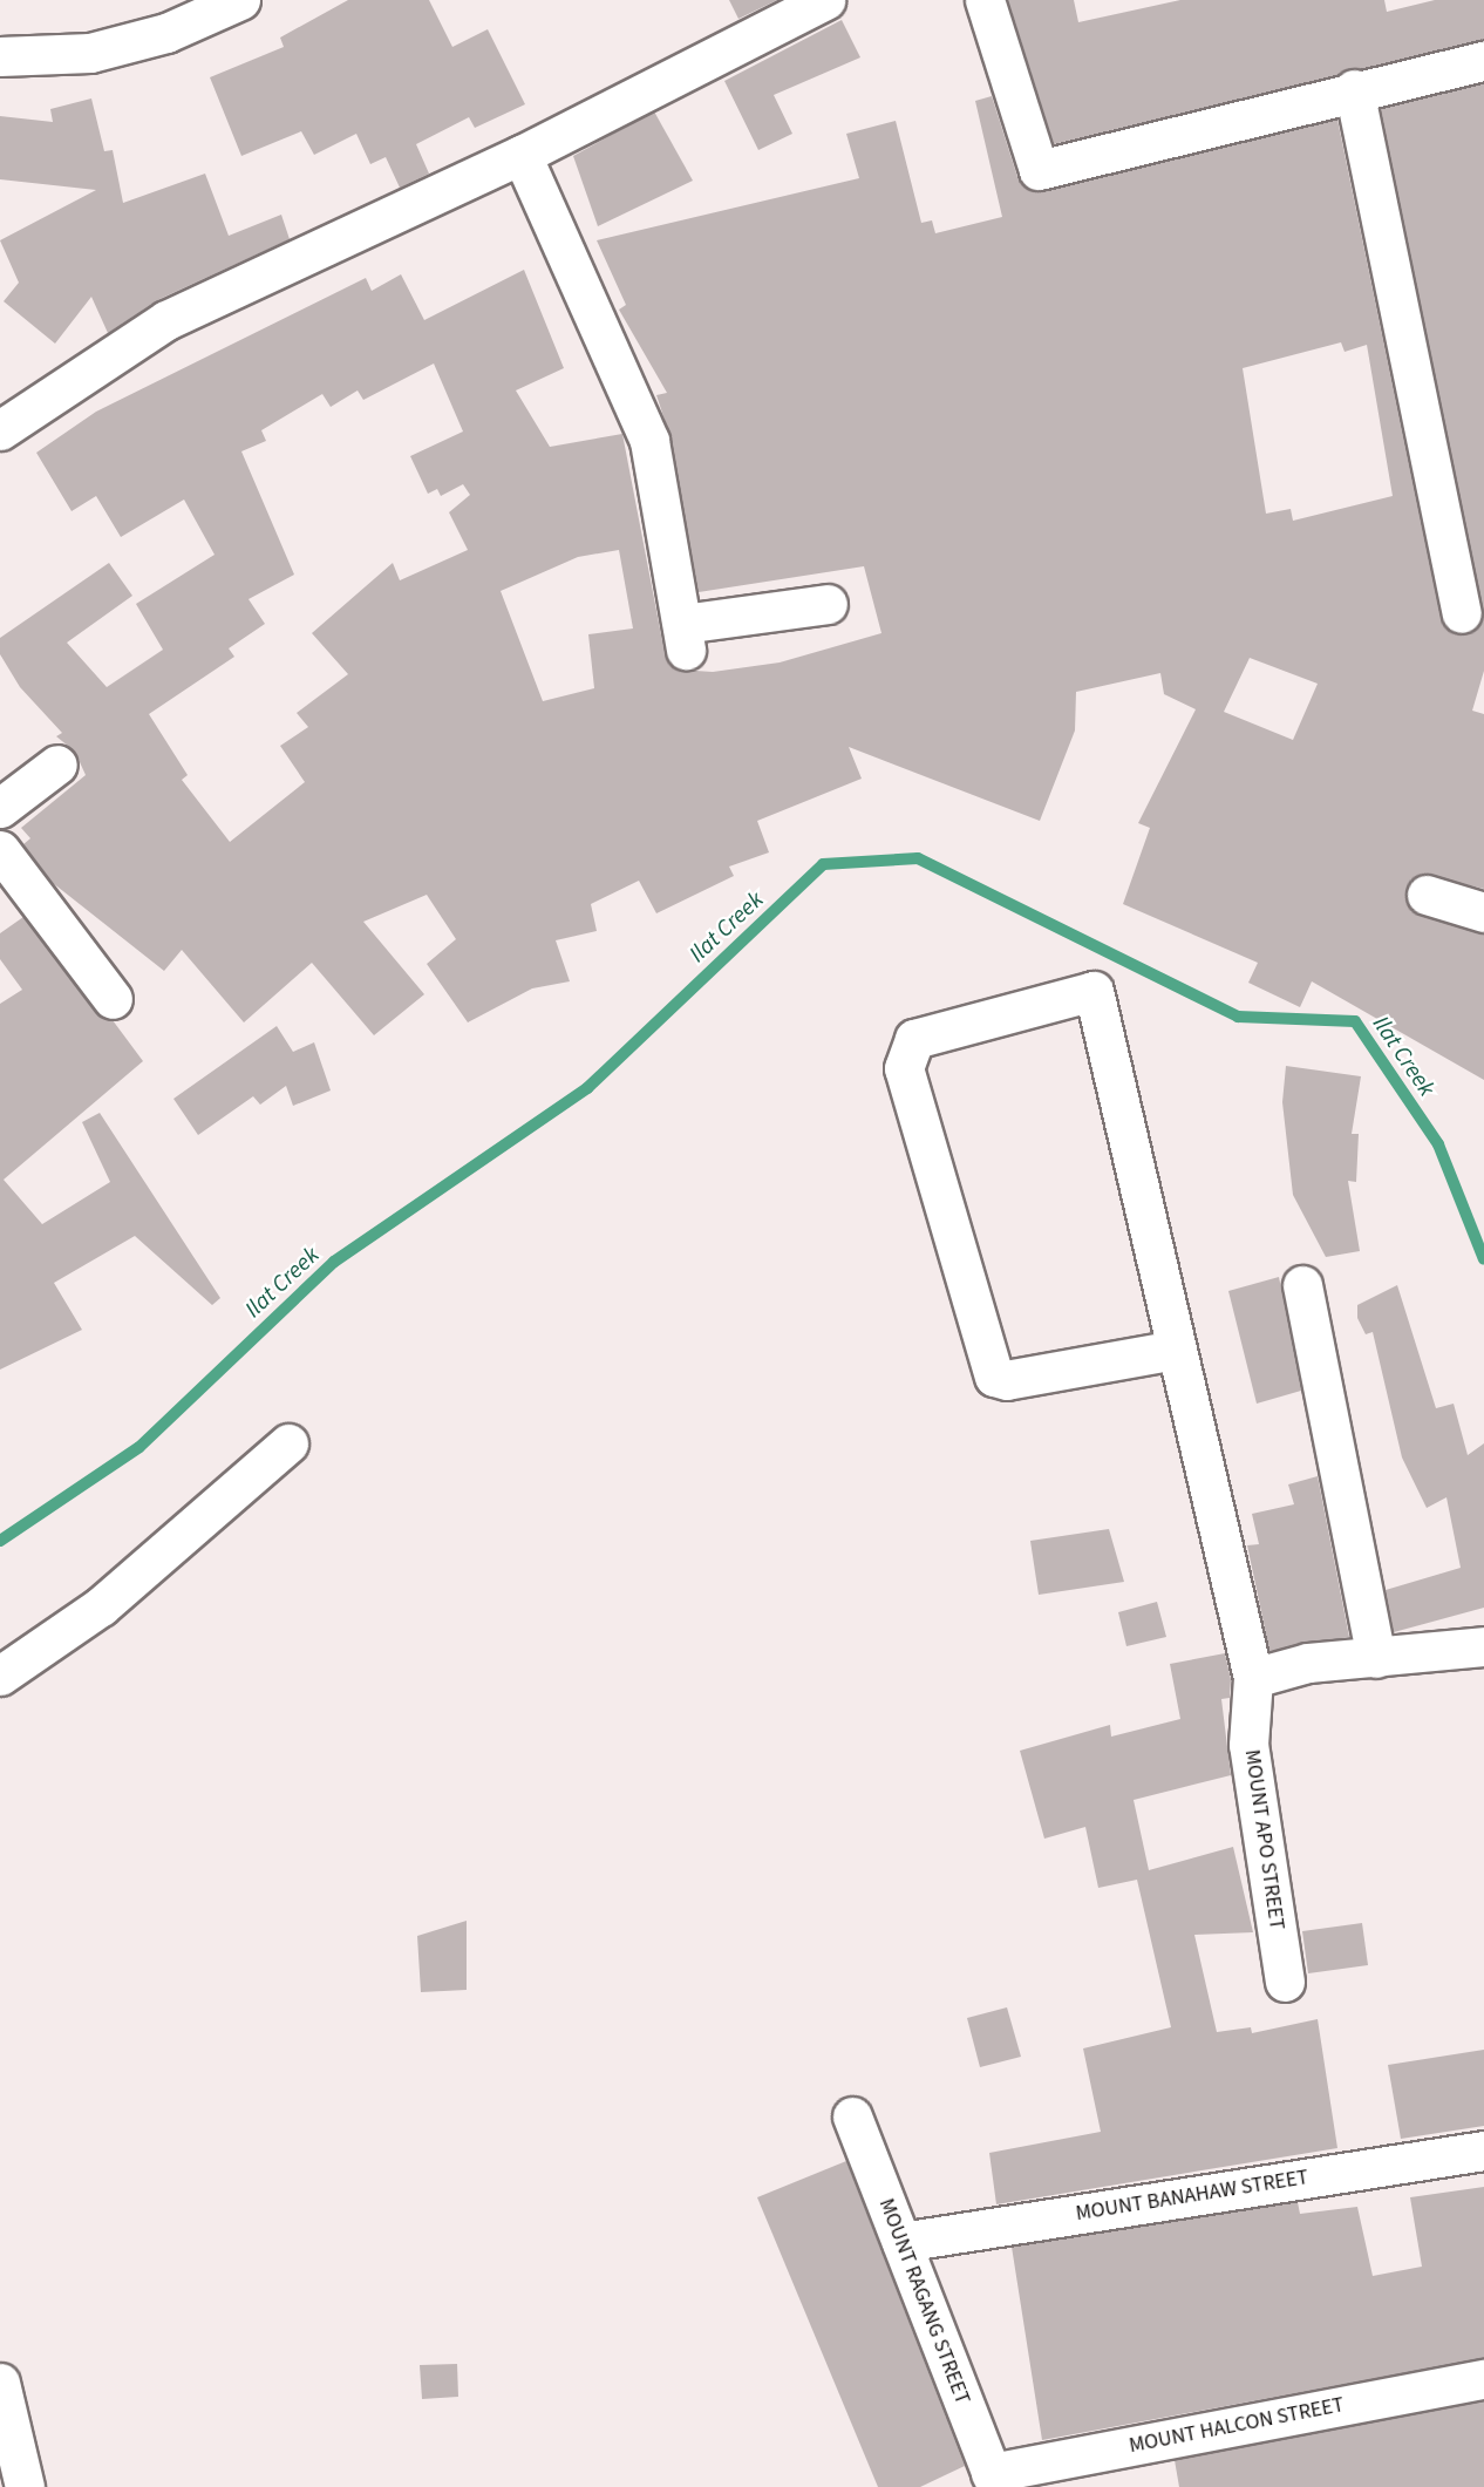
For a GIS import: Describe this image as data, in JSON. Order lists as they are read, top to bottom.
{
  "streets": {
    "street": [
      "MOUNT APO STREET",
      "MOUNT BANAHAW STREET",
      "MOUNT RAGANG STREET",
      "MOUNT HALCON STREET"
    ]
  },
  "crossings": [
    ["MOUNT BANAHAW STREET", "MOUNT RAGANG STREET"],
    ["MOUNT RAGANG STREET", "MOUNT HALCON STREET"]
  ],
  "water": ["Ilat Creek"]
}
